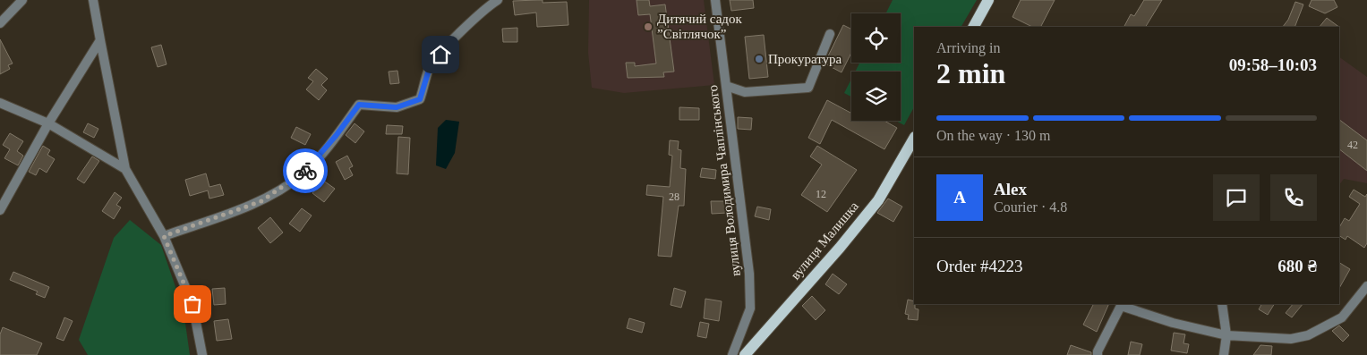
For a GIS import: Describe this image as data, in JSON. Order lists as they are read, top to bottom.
{
  "streets": {
    "main road": ["вулиця Малишка"],
    "street": ["вулиця Володимира Чаплінського"]
  },
  "places": ["Дитячий садок ”Світлячок”", "Прокуратура"],
  "house_numbers": ["42", "12", "28"],
  "page": {
    "heading": ["2 min", "Arriving in", "09:58–10:03"],
    "panel": [
      "Alex",
      "Courier · 4.8",
      "Order #4223",
      "680 ₴"
    ],
    "bar": "On the way · 130 m",
    "round": "A"
  }
}
